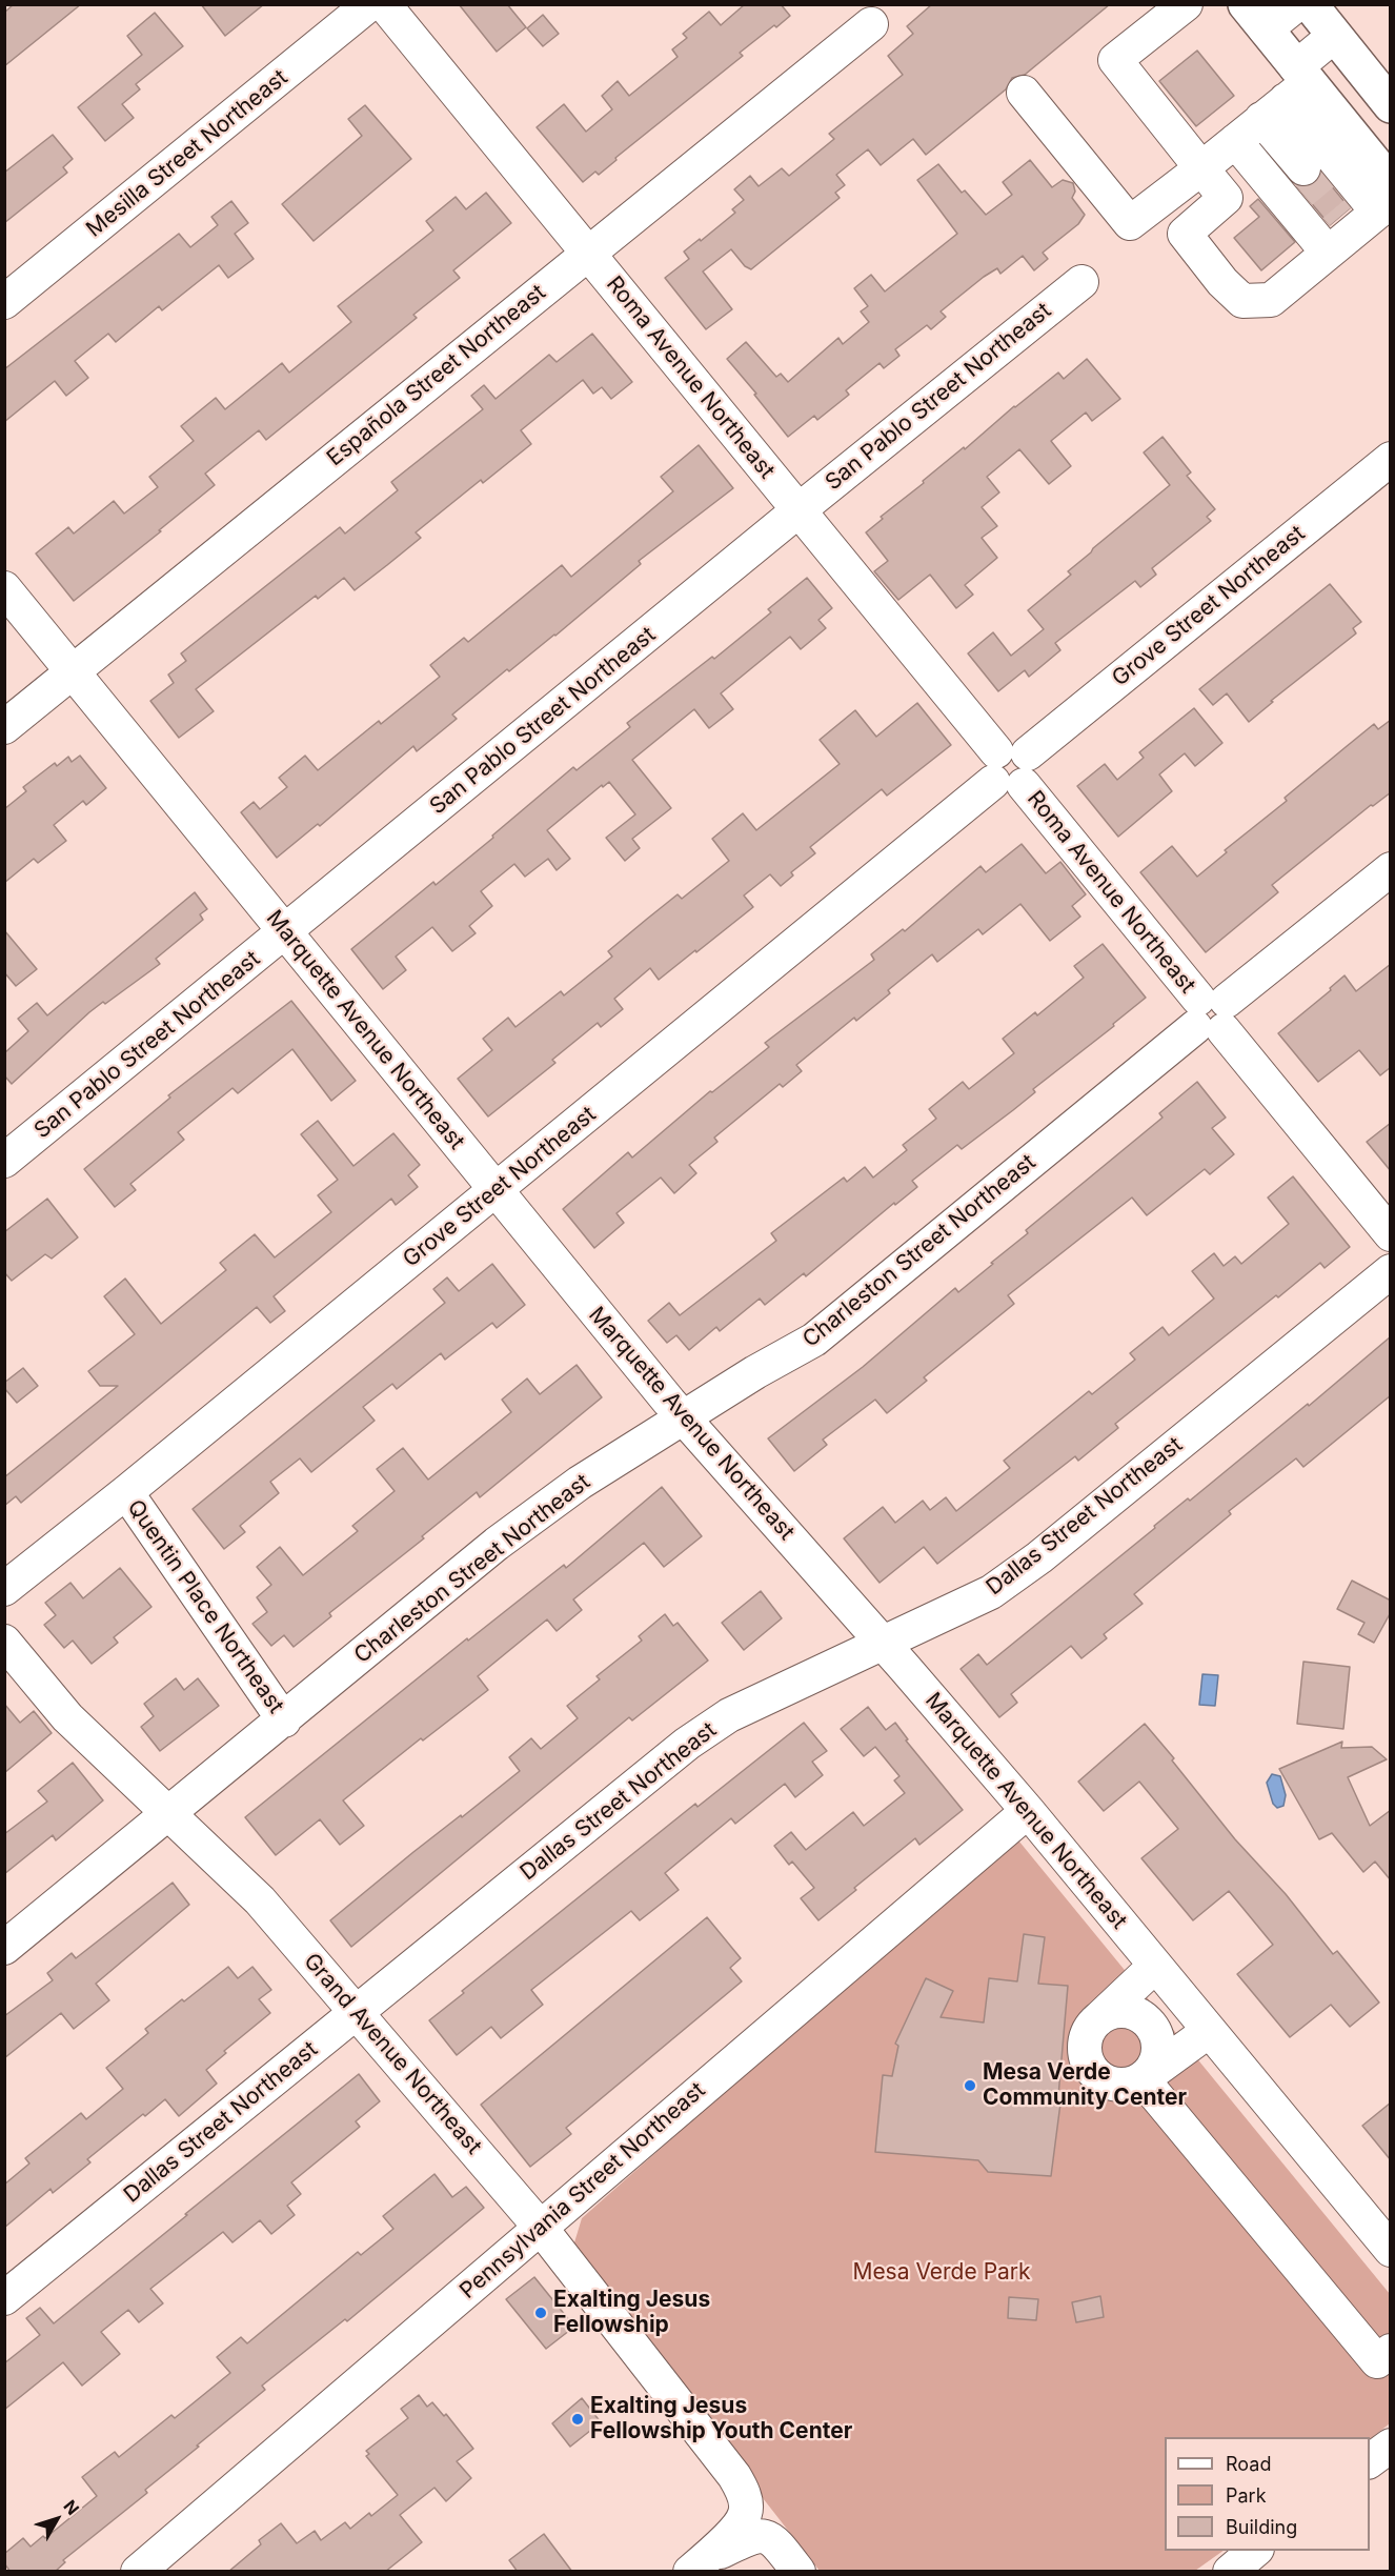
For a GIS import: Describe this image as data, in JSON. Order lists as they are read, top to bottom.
{
  "streets": {
    "street": [
      "Mesilla Street Northeast",
      "Española Street Northeast",
      "Roma Avenue Northeast",
      "San Pablo Street Northeast",
      "Grove Street Northeast",
      "Marquette Avenue Northeast",
      "Charleston Street Northeast",
      "Dallas Street Northeast",
      "Quentin Place Northeast",
      "Grand Avenue Northeast",
      "Pennsylvania Street Northeast"
    ]
  },
  "crossings": [
    ["Española Street Northeast", "Roma Avenue Northeast"],
    ["Española Street Northeast", "Marquette Avenue Northeast"],
    ["Roma Avenue Northeast", "San Pablo Street Northeast"],
    ["Roma Avenue Northeast", "Grove Street Northeast"],
    ["Roma Avenue Northeast", "Charleston Street Northeast"],
    ["San Pablo Street Northeast", "Marquette Avenue Northeast"],
    ["Grove Street Northeast", "Marquette Avenue Northeast"],
    ["Grove Street Northeast", "Quentin Place Northeast"],
    ["Marquette Avenue Northeast", "Charleston Street Northeast"],
    ["Marquette Avenue Northeast", "Dallas Street Northeast"],
    ["Marquette Avenue Northeast", "Pennsylvania Street Northeast"],
    ["Charleston Street Northeast", "Quentin Place Northeast"],
    ["Charleston Street Northeast", "Grand Avenue Northeast"],
    ["Dallas Street Northeast", "Grand Avenue Northeast"],
    ["Grand Avenue Northeast", "Pennsylvania Street Northeast"]
  ],
  "parks": ["Mesa Verde Park"],
  "places": ["Mesa Verde Community Center", "Exalting Jesus Fellowship", "Exalting Jesus Fellowship Youth Center"],
  "legend": ["Road", "Park", "Building"],
  "north": "top right"
}
